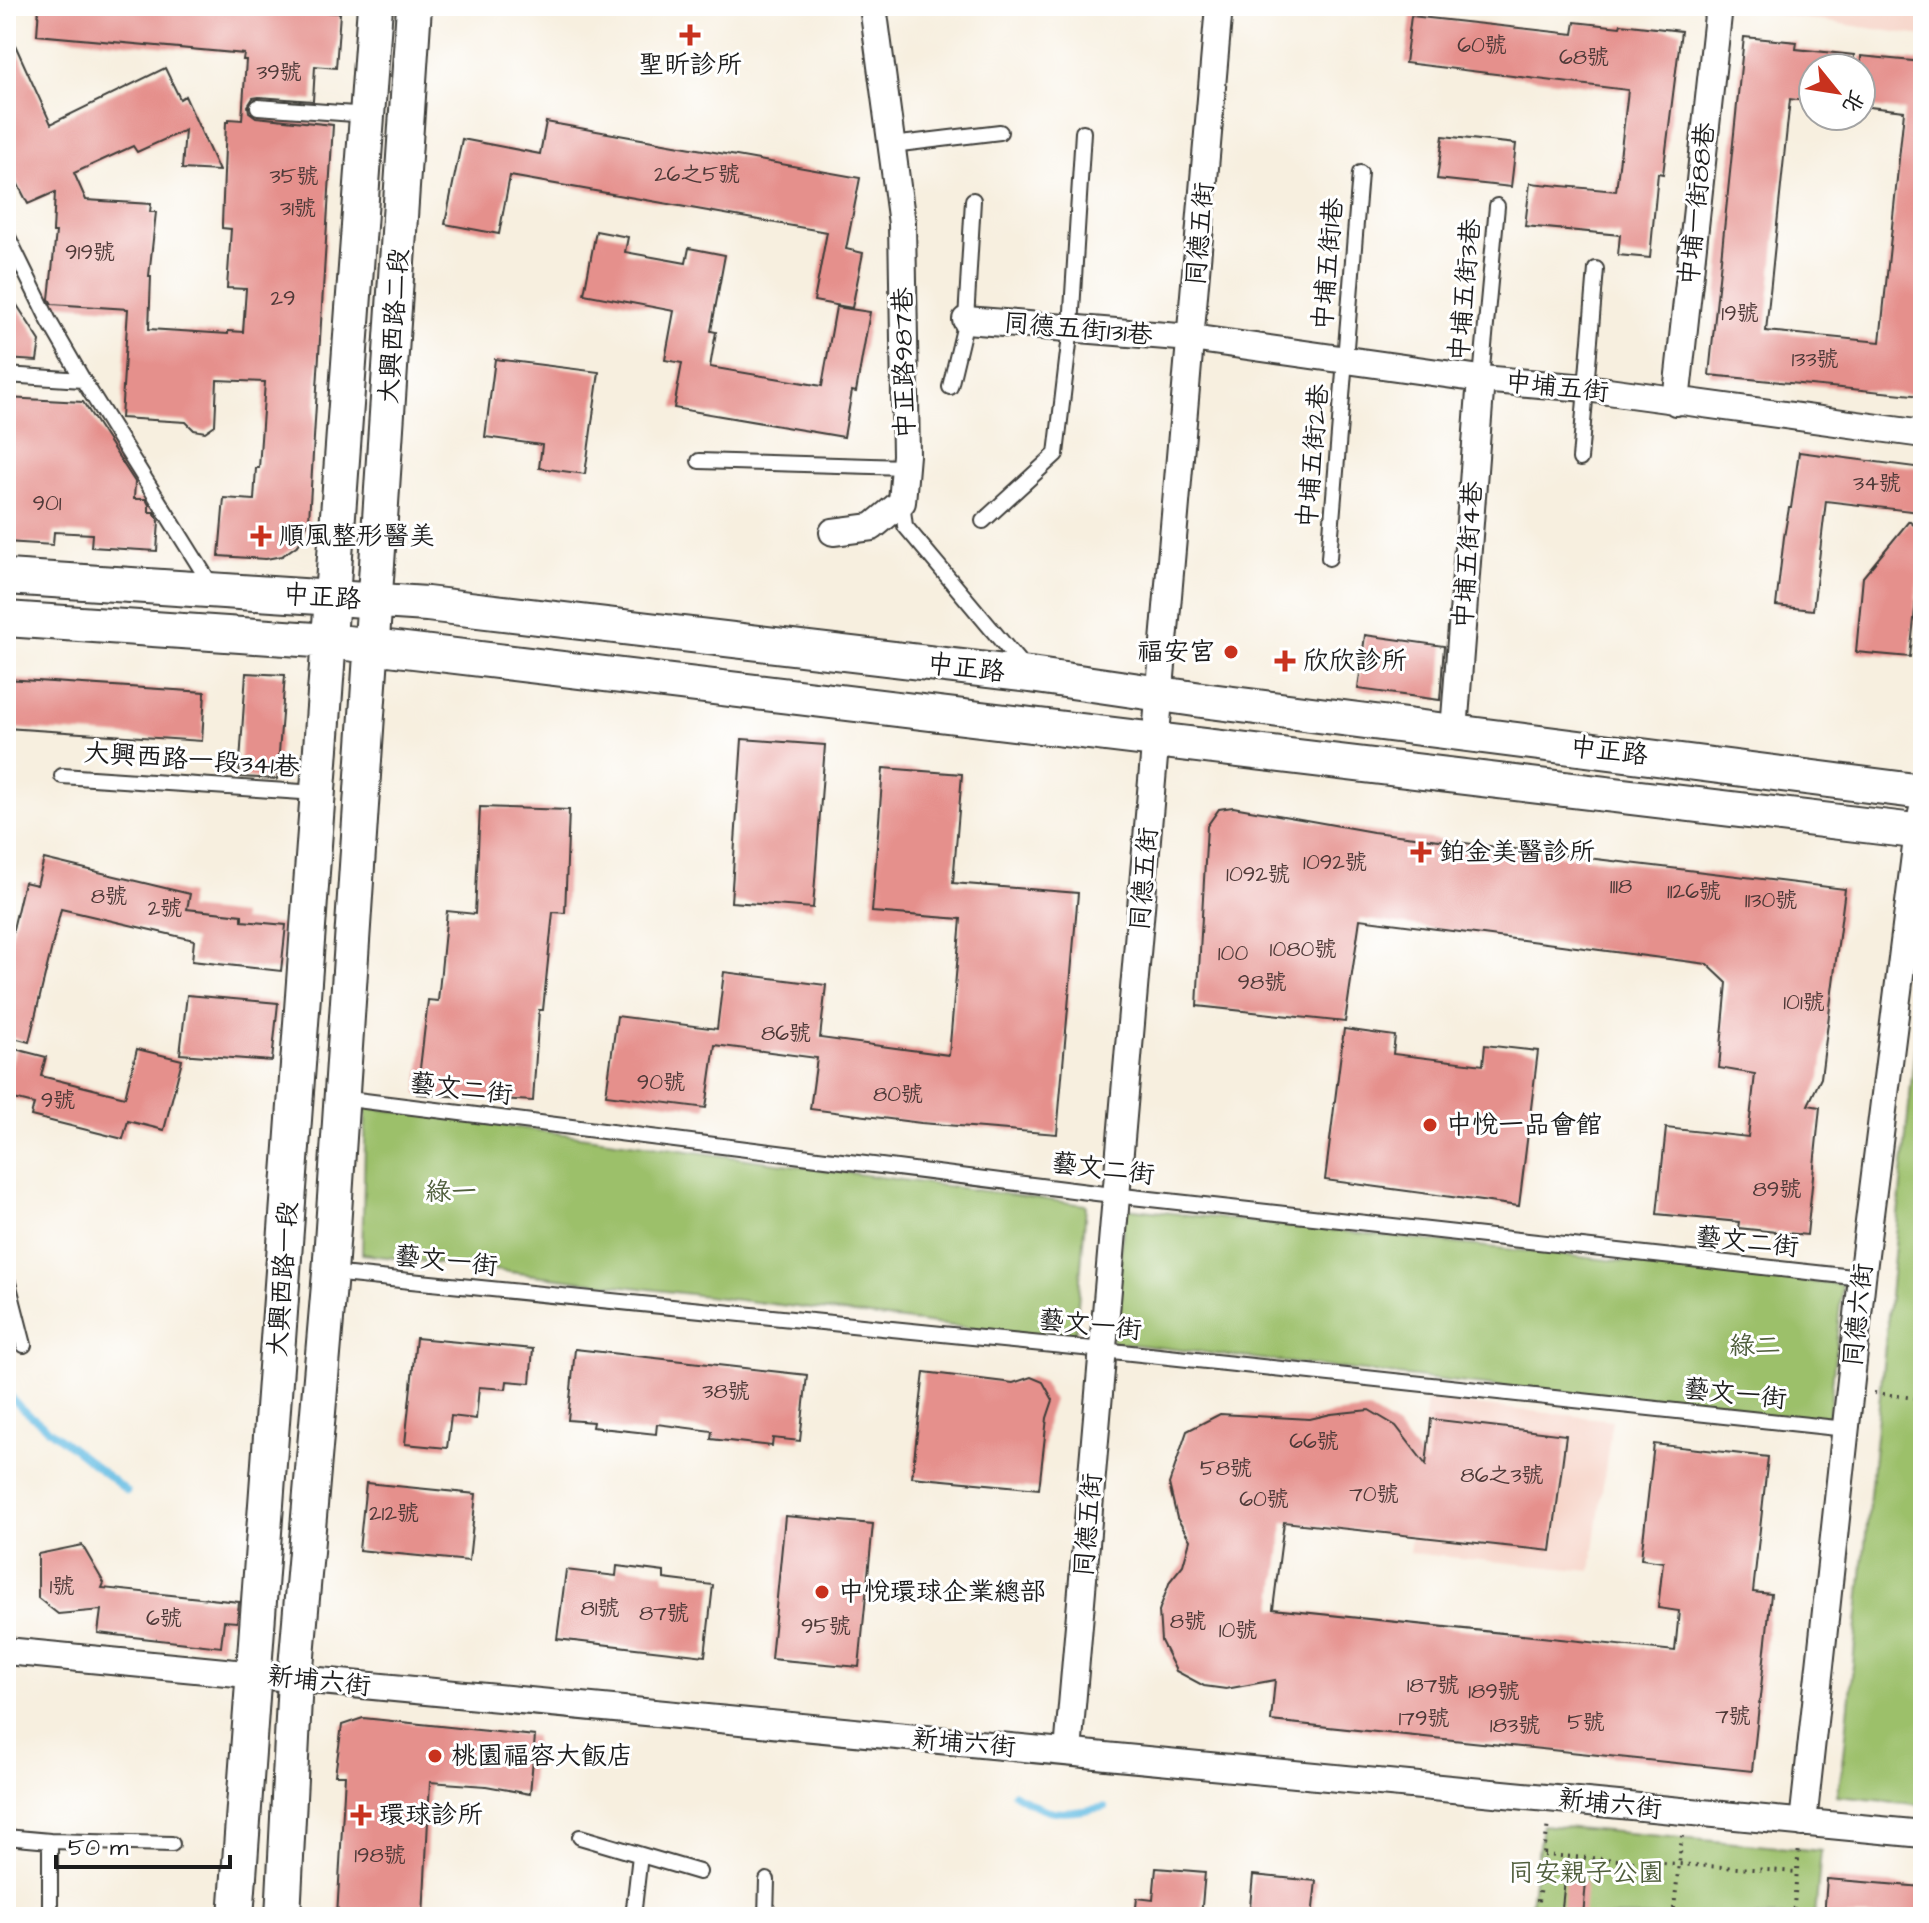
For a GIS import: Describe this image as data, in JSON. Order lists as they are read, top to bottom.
{
  "streets": {
    "street": [
      "中埔一街88巷",
      "同德五街",
      "大興西路二段",
      "同德五街131巷",
      "中正路987巷",
      "中埔五街",
      "中埔五街4巷",
      "中正路",
      "大興西路一段",
      "同德六街",
      "新埔六街"
    ],
    "lane": [
      "中埔五街1巷",
      "中埔五街3巷",
      "中埔五街2巷",
      "大興西路一段341巷",
      "藝文二街",
      "藝文一街"
    ]
  },
  "crossings": [
    ["中埔一街88巷", "中埔五街"],
    ["同德五街", "同德五街131巷"],
    ["同德五街", "中埔五街"],
    ["同德五街", "中正路"],
    ["同德五街", "藝文二街"],
    ["同德五街", "藝文一街"],
    ["同德五街", "新埔六街"],
    ["中埔五街1巷", "中埔五街"],
    ["中埔五街1巷", "中埔五街2巷"],
    ["中埔五街3巷", "中埔五街"],
    ["中埔五街3巷", "中埔五街4巷"],
    ["大興西路二段", "中正路"],
    ["大興西路二段", "大興西路一段"],
    ["同德五街131巷", "中埔五街"],
    ["中正路987巷", "中正路"],
    ["中埔五街", "中埔五街2巷"],
    ["中埔五街", "中埔五街4巷"],
    ["中埔五街4巷", "中正路"],
    ["中正路", "大興西路一段"],
    ["中正路", "同德六街"],
    ["大興西路一段341巷", "大興西路一段"],
    ["藝文二街", "大興西路一段"],
    ["藝文二街", "同德六街"],
    ["藝文一街", "大興西路一段"],
    ["藝文一街", "同德六街"],
    ["大興西路一段", "新埔六街"],
    ["同德六街", "新埔六街"]
  ],
  "parks": ["綠一", "綠二", "同安親子公園"],
  "places": {
    "health": [
      "聖昕診所",
      "順風整形醫美",
      "欣欣診所",
      "鉑金美醫診所",
      "環球診所"
    ],
    "other": [
      "福安宮",
      "中悅一品會館",
      "中悅環球企業總部",
      "桃園福容大飯店"
    ]
  },
  "house_numbers": [
    "60號",
    "68號",
    "39號",
    "26之5號",
    "35號",
    "31號",
    "919號",
    "29",
    "19號",
    "133號",
    "34號",
    "901",
    "1092號",
    "1092號",
    "1118",
    "1126號",
    "8號",
    "1130號",
    "2號",
    "1080號",
    "100",
    "98號",
    "101號",
    "86號",
    "90號",
    "80號",
    "9號",
    "89號",
    "38號",
    "66號",
    "58號",
    "86之3號",
    "70號",
    "60號",
    "212號",
    "1號",
    "81號",
    "87號",
    "6號",
    "8號",
    "95號",
    "10號",
    "187號",
    "189號",
    "7號",
    "179號",
    "5號",
    "183號",
    "198號"
  ],
  "scale_bar": "50 m",
  "north": "bottom right"
}
